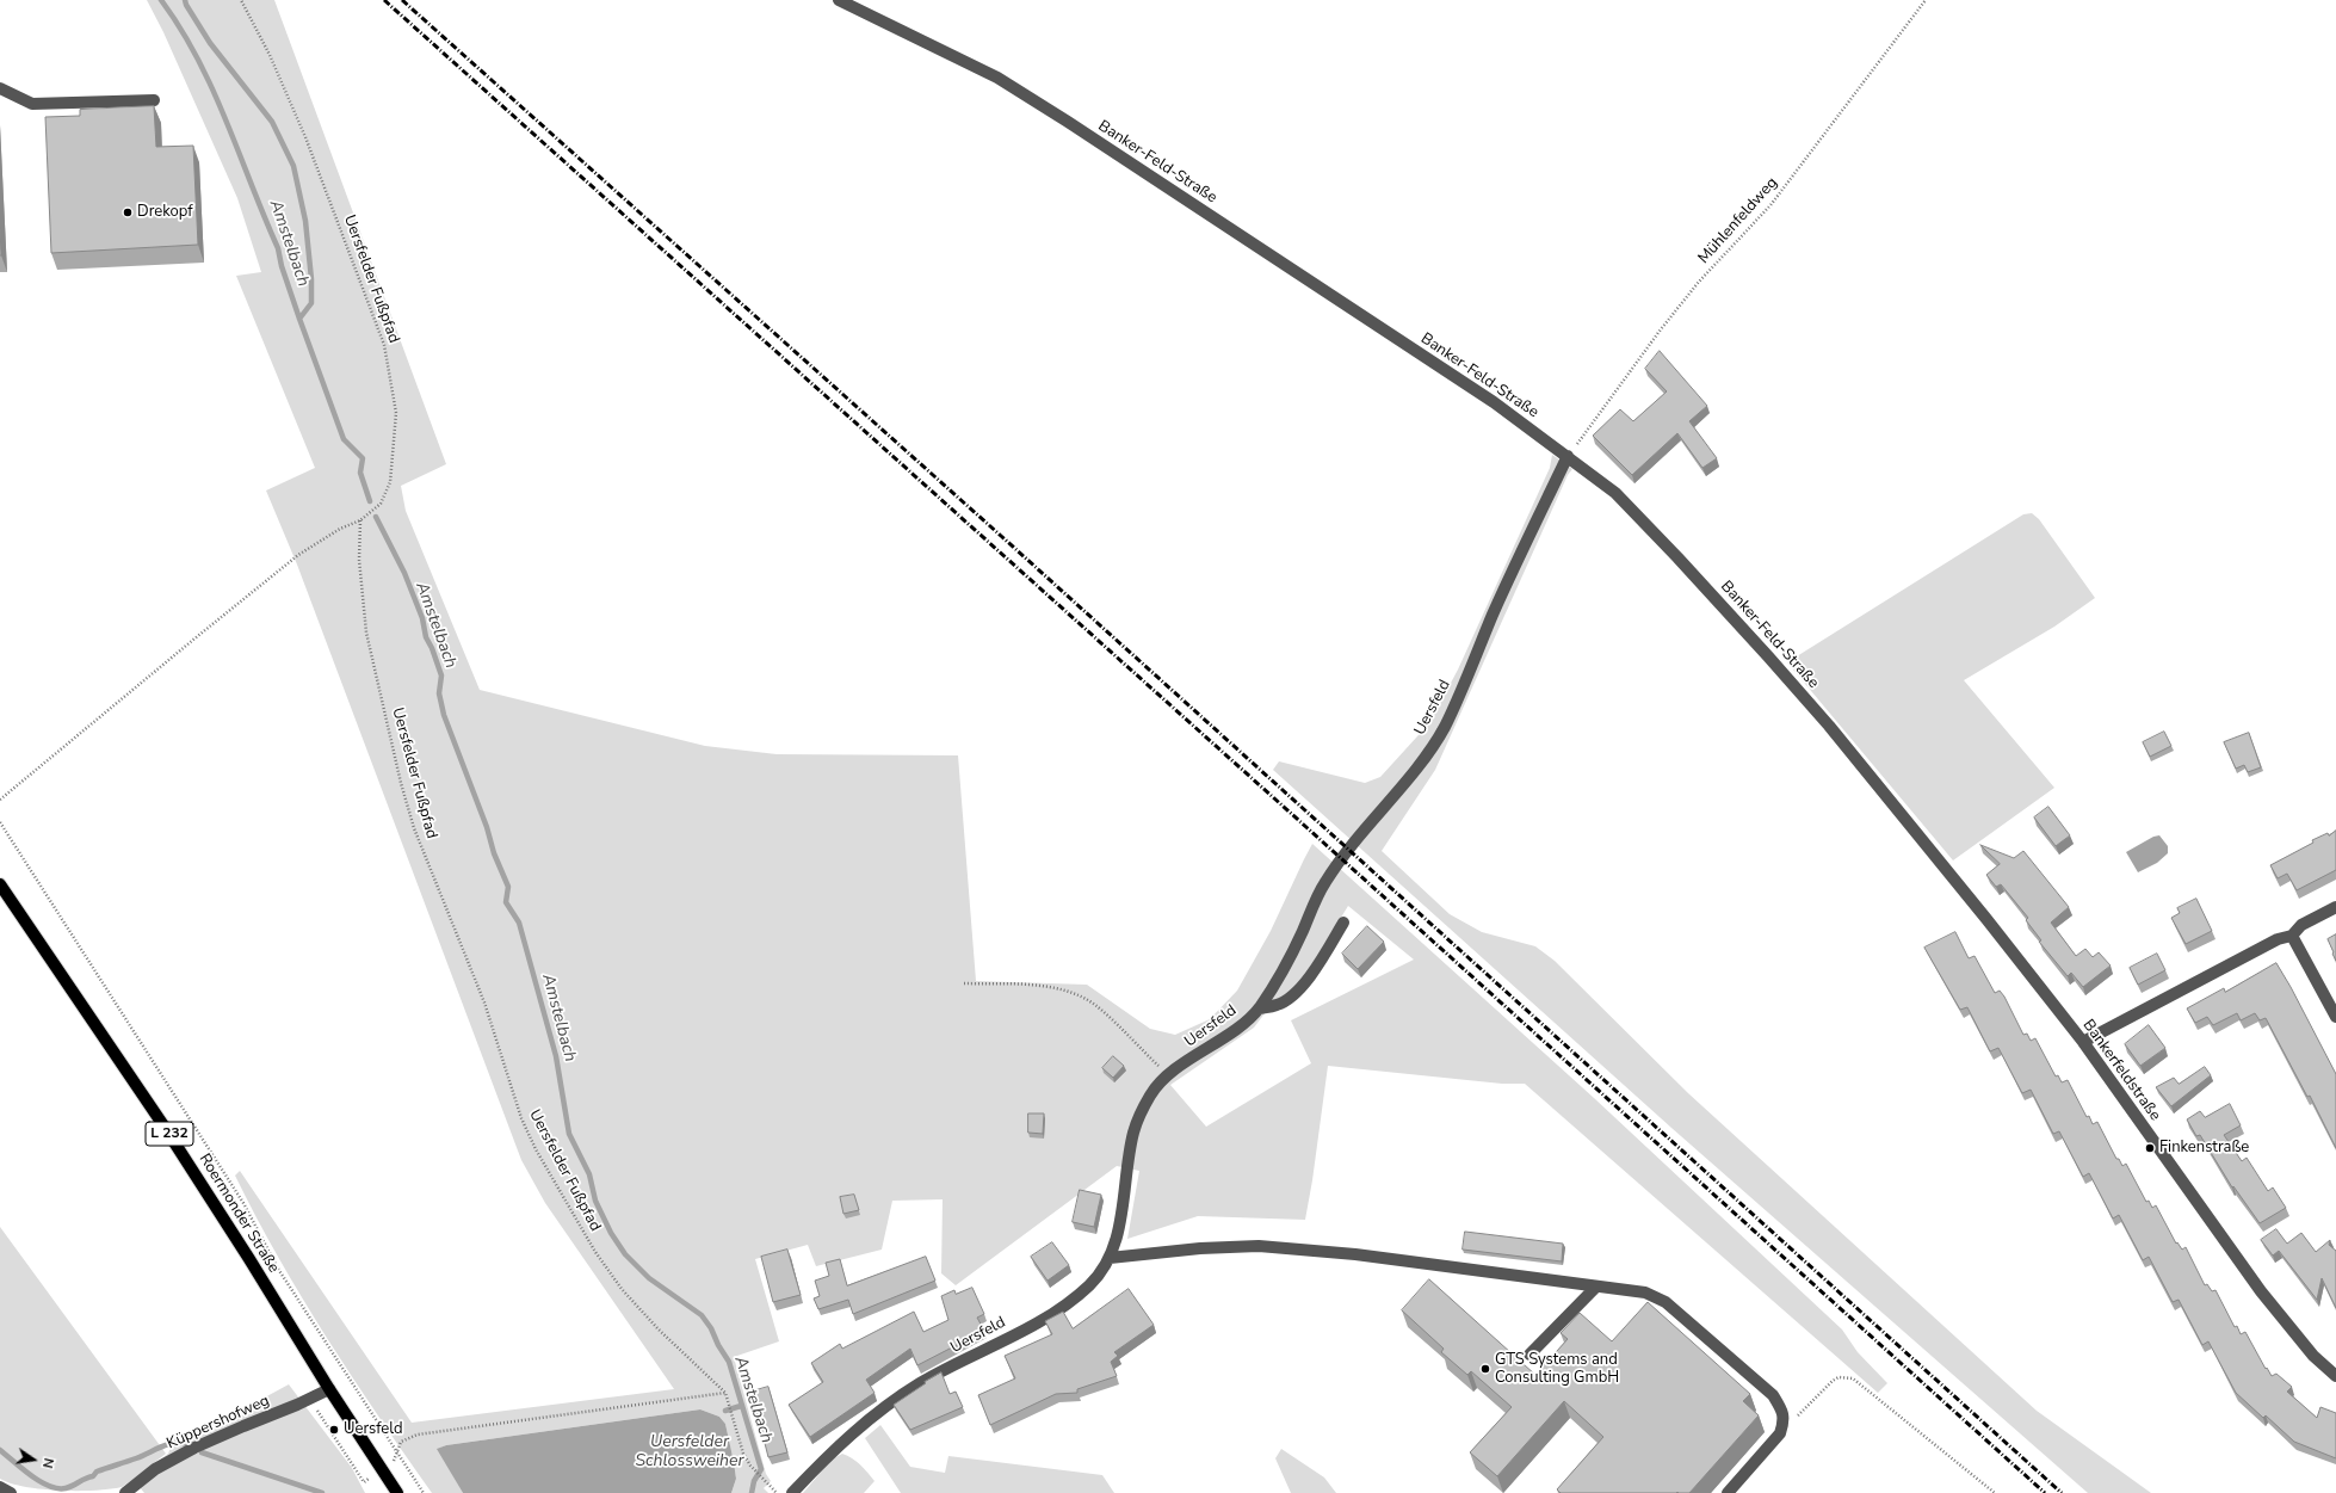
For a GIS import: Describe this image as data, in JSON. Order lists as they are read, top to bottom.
{
  "streets": {
    "main road": ["L 232", "Roermonder Straße"],
    "street": [
      "Banker-Feld-Straße",
      "Uersfeld",
      "Bankerfeldstraße",
      "Küppershofweg"
    ],
    "path": ["Mühlenfeldweg", "Uersfelder Fußpfad"]
  },
  "crossings": [
    ["Banker-Feld-Straße", "Mühlenfeldweg"],
    ["Banker-Feld-Straße", "Uersfeld"],
    ["Banker-Feld-Straße", "Bankerfeldstraße"],
    ["Mühlenfeldweg", "Uersfeld"],
    ["Roermonder Straße", "Küppershofweg"]
  ],
  "water": ["Amstelbach", "Uersfelder Schlossweiher"],
  "places": [
    "Drekopf",
    "Finkenstraße",
    "GTS Systems and Consulting GmbH",
    "Uersfeld"
  ],
  "north": "right"
}
